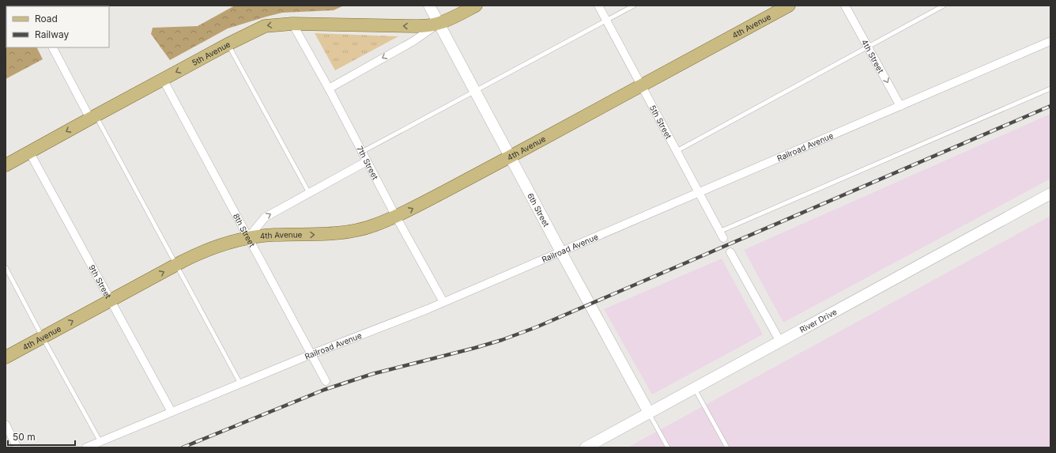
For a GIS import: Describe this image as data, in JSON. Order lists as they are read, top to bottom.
{
  "streets": {
    "main road": [
      "4th Avenue",
      "5th Avenue",
      "6th Street",
      "River Drive"
    ],
    "street": [
      "4th Street",
      "5th Street",
      "Railroad Avenue",
      "7th Street",
      "8th Street",
      "9th Street"
    ]
  },
  "crossings": [
    ["4th Avenue", "5th Street"],
    ["4th Avenue", "7th Street"],
    ["4th Avenue", "6th Street"],
    ["4th Avenue", "8th Street"],
    ["4th Avenue", "9th Street"],
    ["5th Avenue", "7th Street"],
    ["5th Avenue", "6th Street"],
    ["5th Avenue", "8th Street"],
    ["5th Avenue", "9th Street"],
    ["4th Street", "Railroad Avenue"],
    ["5th Street", "Railroad Avenue"],
    ["Railroad Avenue", "7th Street"],
    ["Railroad Avenue", "6th Street"],
    ["Railroad Avenue", "8th Street"],
    ["Railroad Avenue", "9th Street"],
    ["6th Street", "River Drive"]
  ],
  "one_way": ["4th Avenue", "5th Avenue", "4th Street"],
  "legend": ["Road", "Railway"],
  "scale_bar": "50 m"
}
